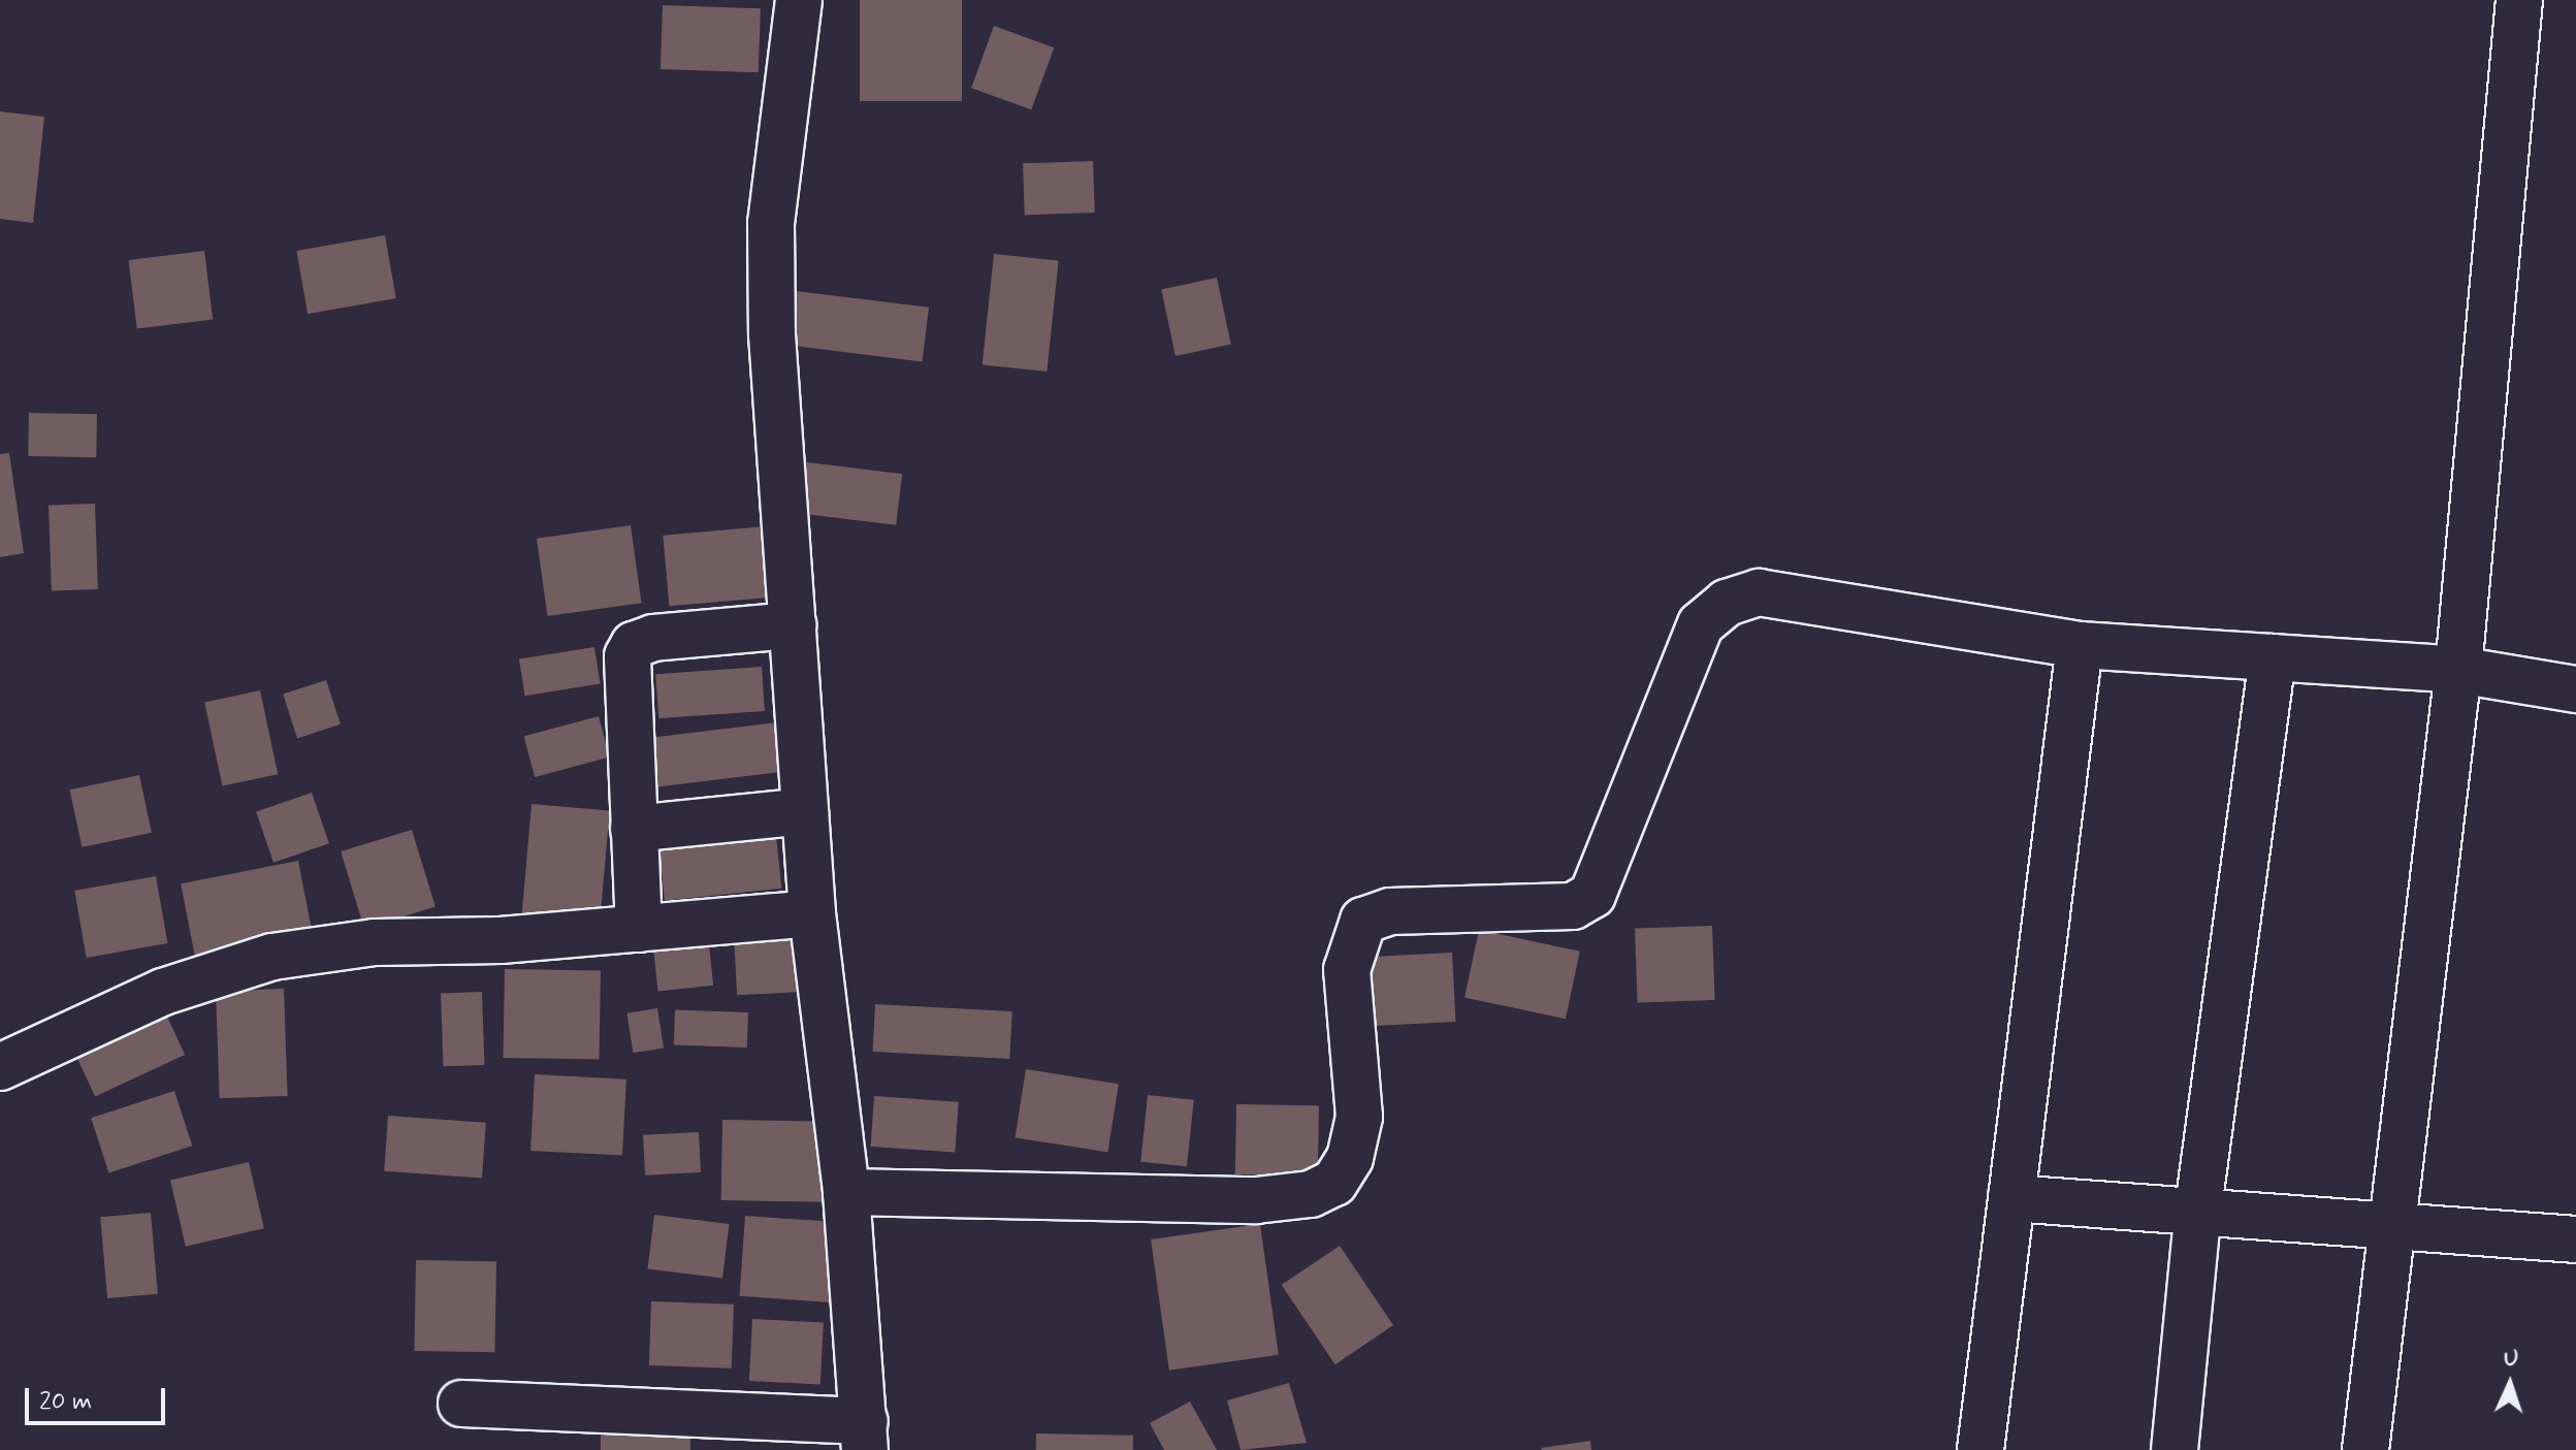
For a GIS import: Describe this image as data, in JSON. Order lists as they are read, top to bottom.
{
  "scale_bar": "20 m",
  "north": "top"
}
